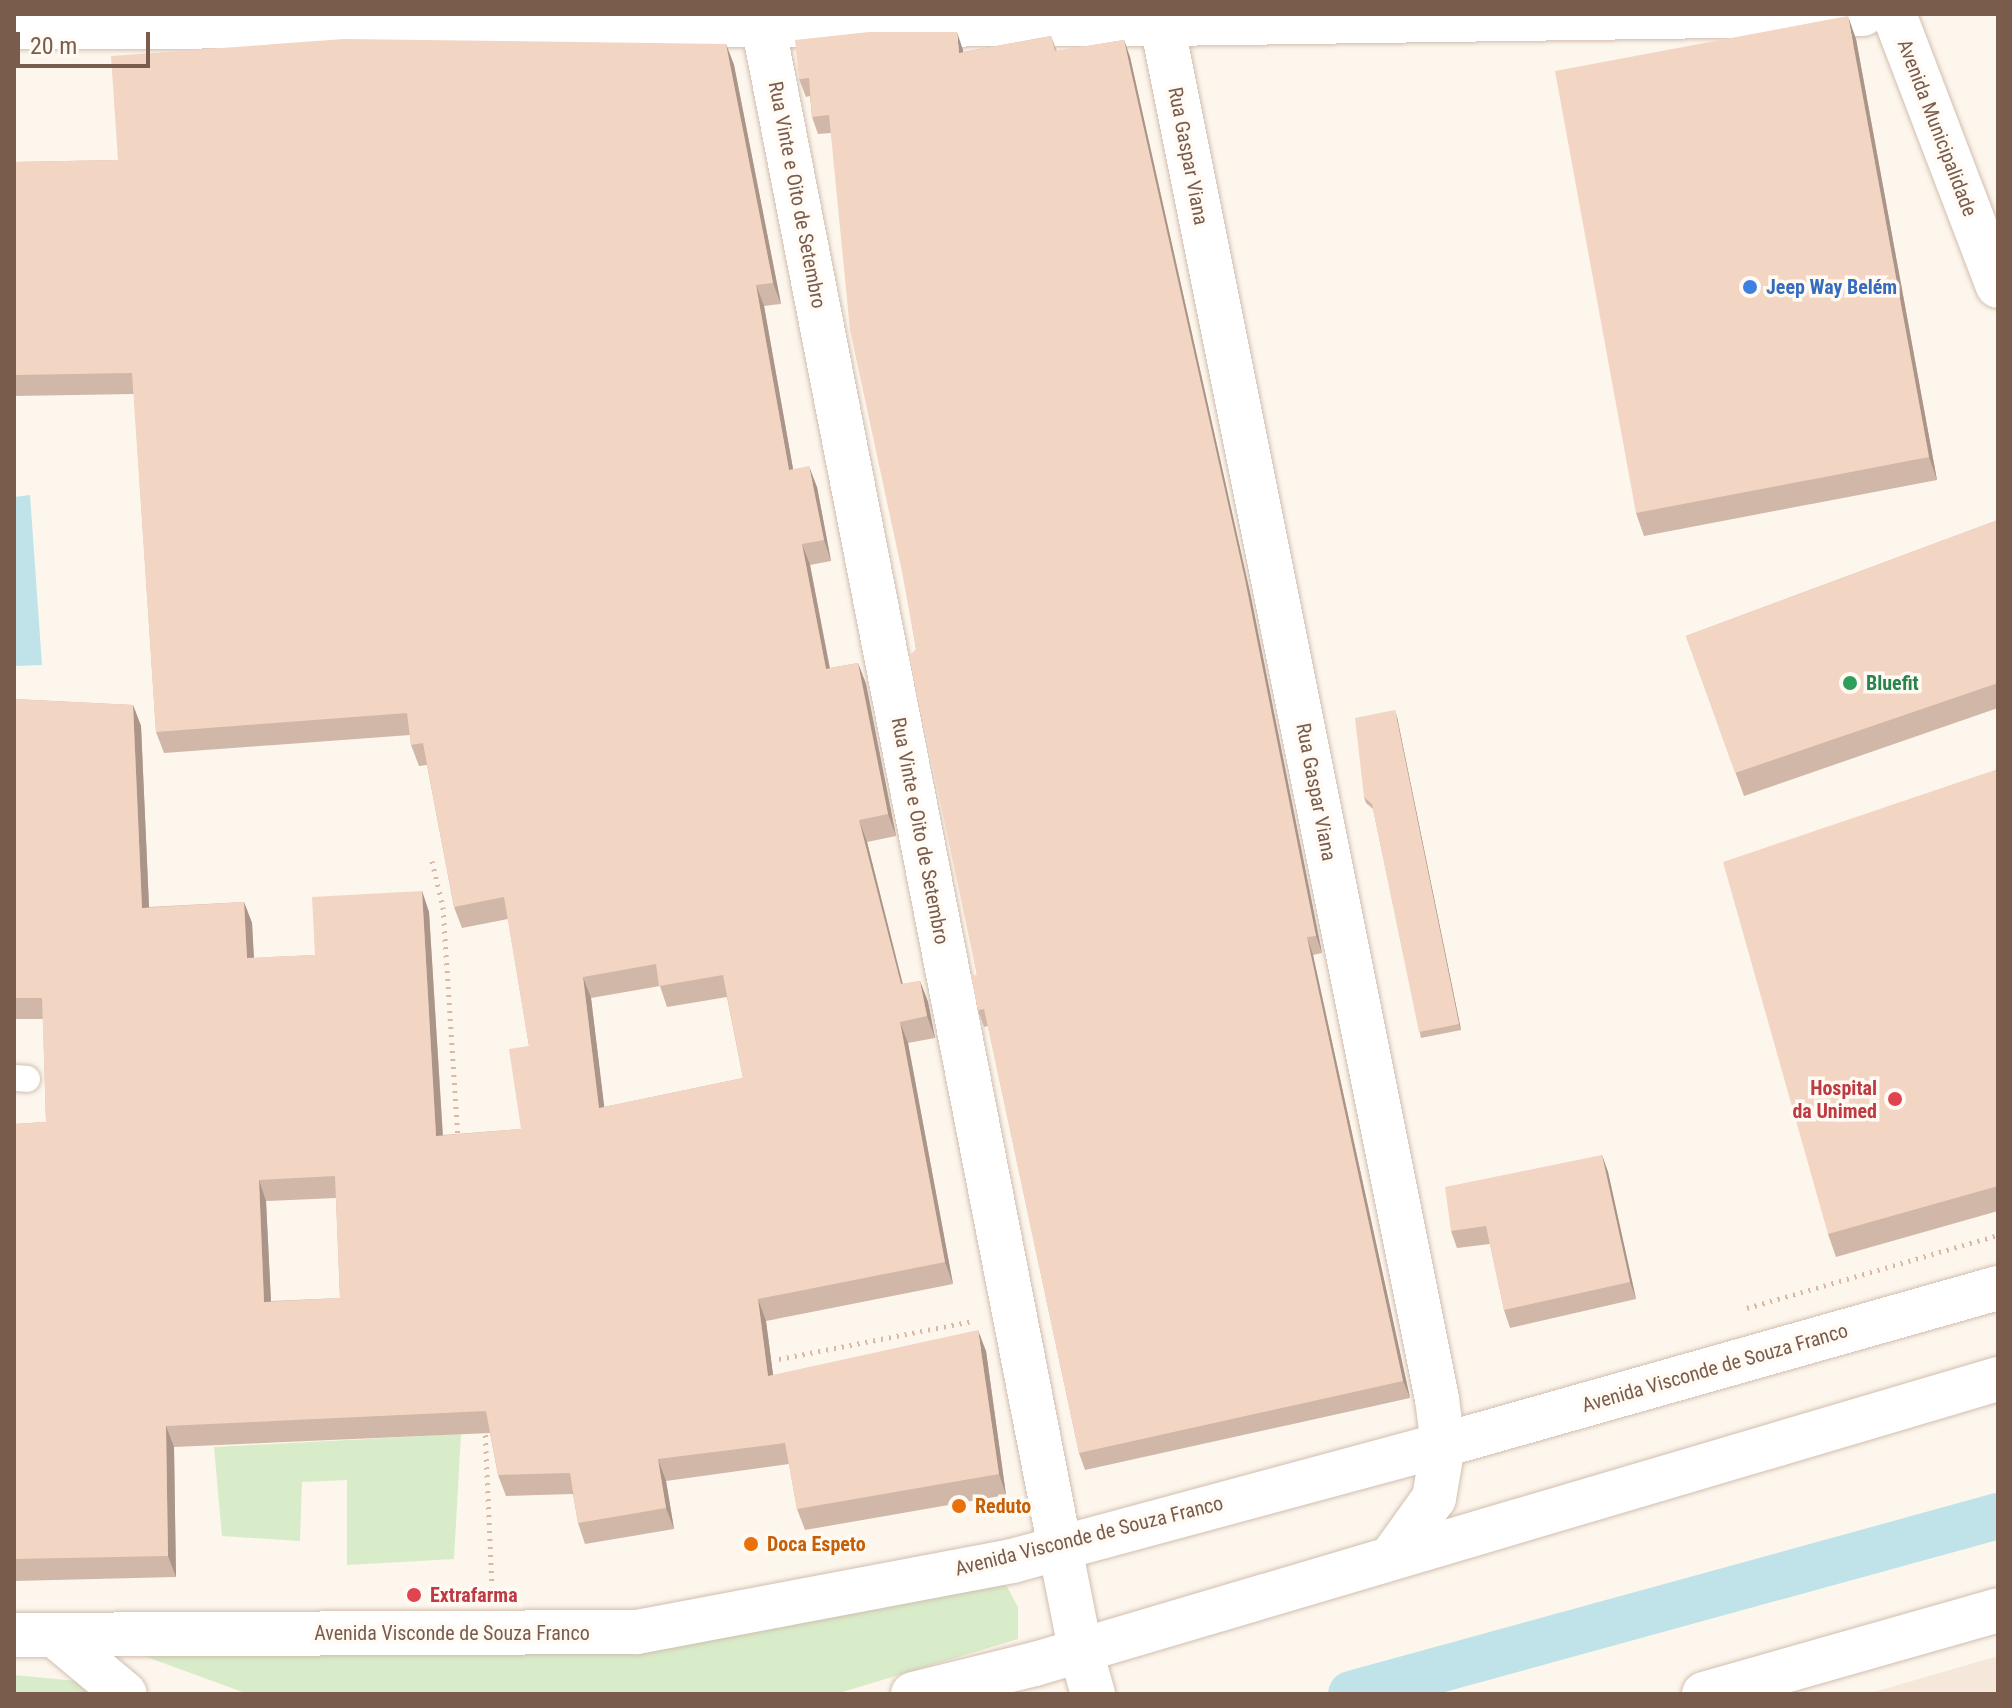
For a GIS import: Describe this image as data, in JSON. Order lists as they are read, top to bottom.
{
  "streets": {
    "street": [
      "Avenida Municipalidade",
      "Rua Gaspar Viana",
      "Rua Vinte e Oito de Setembro",
      "Avenida Visconde de Souza Franco"
    ]
  },
  "crossings": [
    ["Rua Gaspar Viana", "Avenida Visconde de Souza Franco"],
    ["Rua Vinte e Oito de Setembro", "Avenida Visconde de Souza Franco"]
  ],
  "places": [
    "Jeep Way Belém",
    "Bluefit",
    "Hospital da Unimed",
    "Reduto",
    "Doca Espeto",
    "Extrafarma"
  ],
  "scale_bar": "20 m"
}
